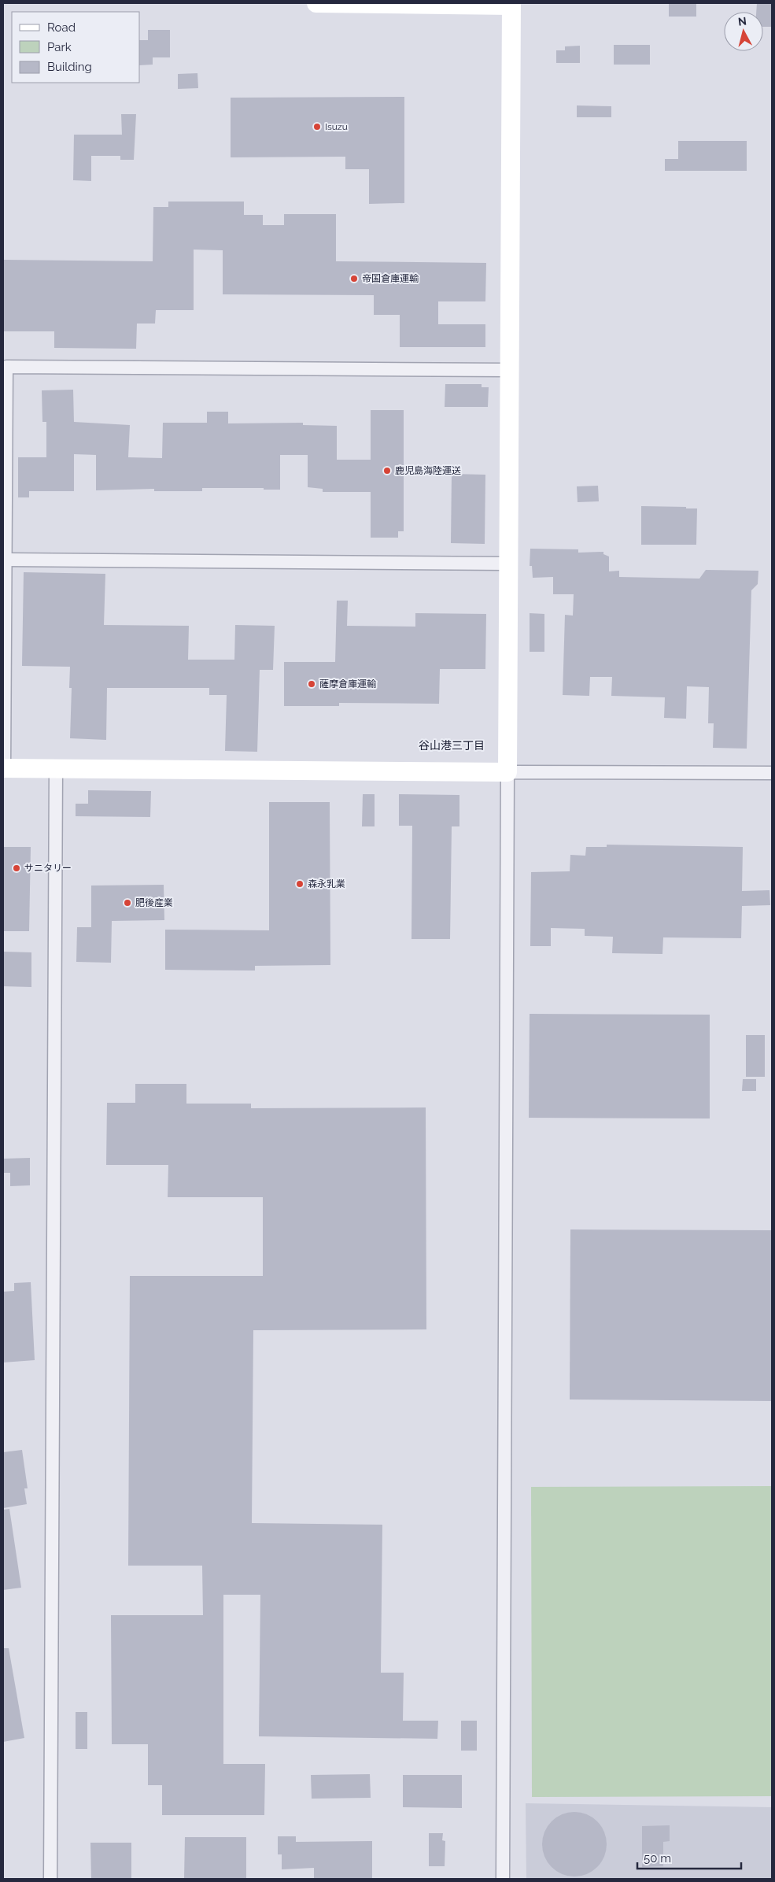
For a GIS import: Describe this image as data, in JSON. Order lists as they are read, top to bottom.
{
  "districts": ["谷山港三丁目"],
  "places": [
    "Isuzu",
    "帝国倉庫運輸",
    "鹿児島海陸運送",
    "薩摩倉庫運輸",
    "サニタリー",
    "森永乳業",
    "肥後産業"
  ],
  "legend": ["Road", "Park", "Building"],
  "scale_bar": "50 m",
  "north": "top"
}
